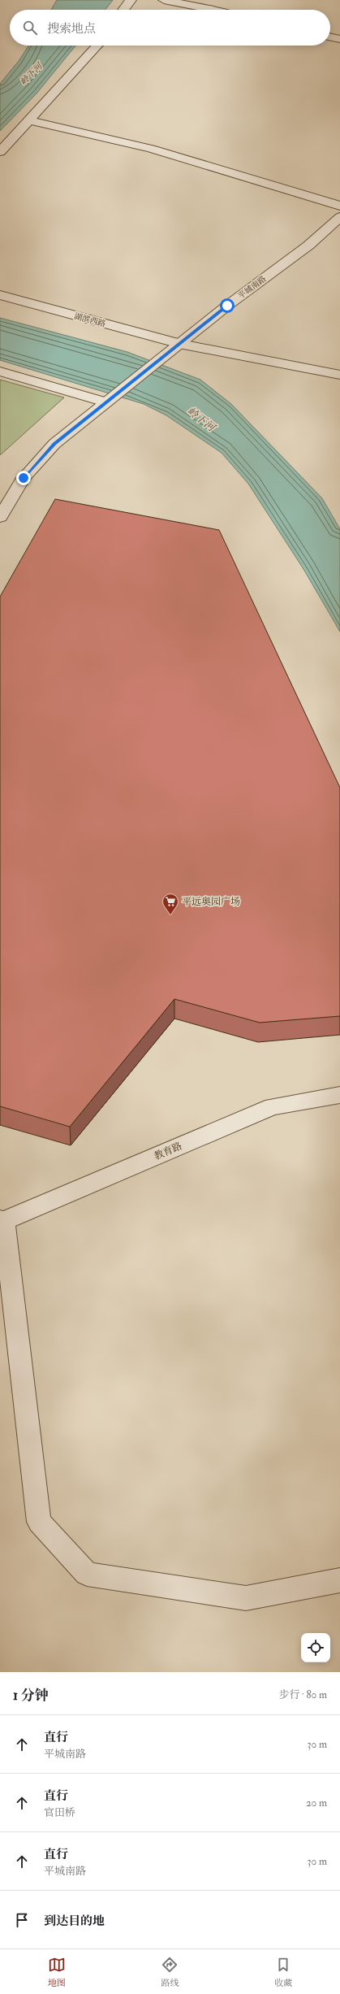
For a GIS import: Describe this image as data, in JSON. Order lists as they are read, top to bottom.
{
  "streets": {
    "street": ["平城南路", "湖滨西路", "教育路"]
  },
  "crossings": [
    ["平城南路", "湖滨西路"]
  ],
  "water": ["岭下河"],
  "places": {
    "supermarket": ["平远奥园广场"]
  },
  "page": {
    "search": "搜索地点",
    "heading": ["1 分钟", "步行 · 80 m"],
    "list": [
      ["直行", "平城南路", "30 m"],
      ["直行", "官田桥", "20 m"],
      ["直行", "平城南路", "30 m"],
      "到达目的地"
    ],
    "nav": ["地图", "路线", "收藏"]
  }
}
